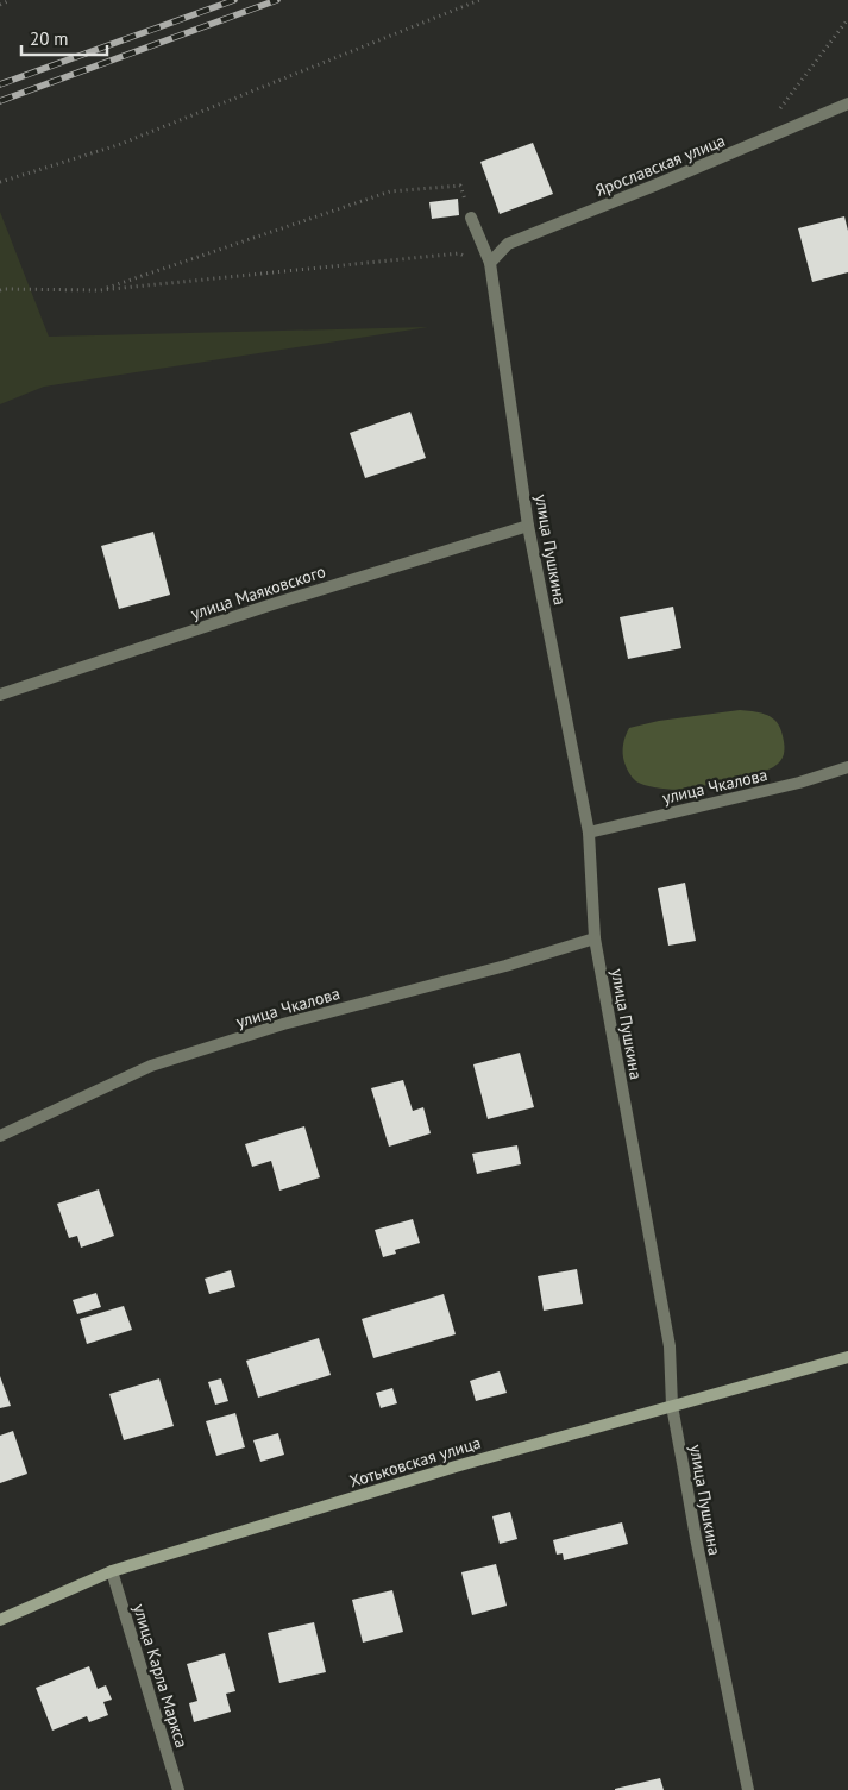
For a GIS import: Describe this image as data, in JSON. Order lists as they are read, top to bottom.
{
  "streets": {
    "main road": ["Хотьковская улица"],
    "street": [
      "Ярославская улица",
      "улица Пушкина",
      "улица Маяковского",
      "улица Чкалова",
      "улица Карла Маркса"
    ]
  },
  "crossings": [
    ["Ярославская улица", "улица Пушкина"],
    ["улица Пушкина", "улица Маяковского"],
    ["улица Пушкина", "улица Чкалова"],
    ["улица Пушкина", "Хотьковская улица"],
    ["Хотьковская улица", "улица Карла Маркса"]
  ],
  "scale_bar": "20 m"
}
